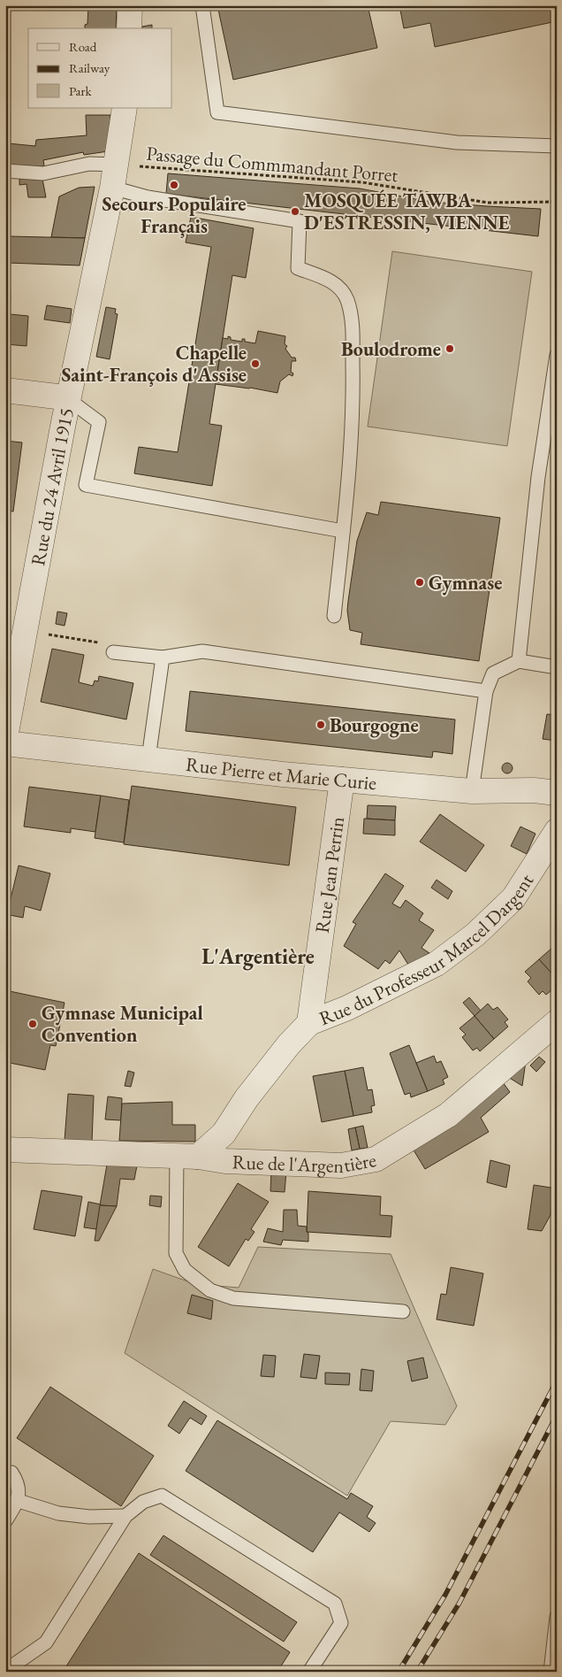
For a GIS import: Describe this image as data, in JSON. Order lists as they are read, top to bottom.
{
  "streets": {
    "street": [
      "Rue du 24 Avril 1915",
      "Rue Pierre et Marie Curie",
      "Rue Jean Perrin",
      "Rue du Professeur Marcel Dargent",
      "Rue de l'Argentière"
    ],
    "path": ["Passage du Commmandant Porret"]
  },
  "crossings": [
    ["Passage du Commmandant Porret", "Rue du 24 Avril 1915"],
    ["Rue Pierre et Marie Curie", "Rue Jean Perrin"],
    ["Rue Jean Perrin", "Rue du Professeur Marcel Dargent"],
    ["Rue du Professeur Marcel Dargent", "Rue de l'Argentière"]
  ],
  "districts": ["L'Argentière"],
  "places": [
    "Secours Populaire Français",
    "MOSQUÉE TAWBA D'ESTRESSIN, VIENNE",
    "Boulodrome",
    "Chapelle Saint-François d'Assise",
    "Gymnase",
    "Bourgogne",
    "Gymnase Municipal Convention"
  ],
  "legend": ["Road", "Railway", "Park"]
}
